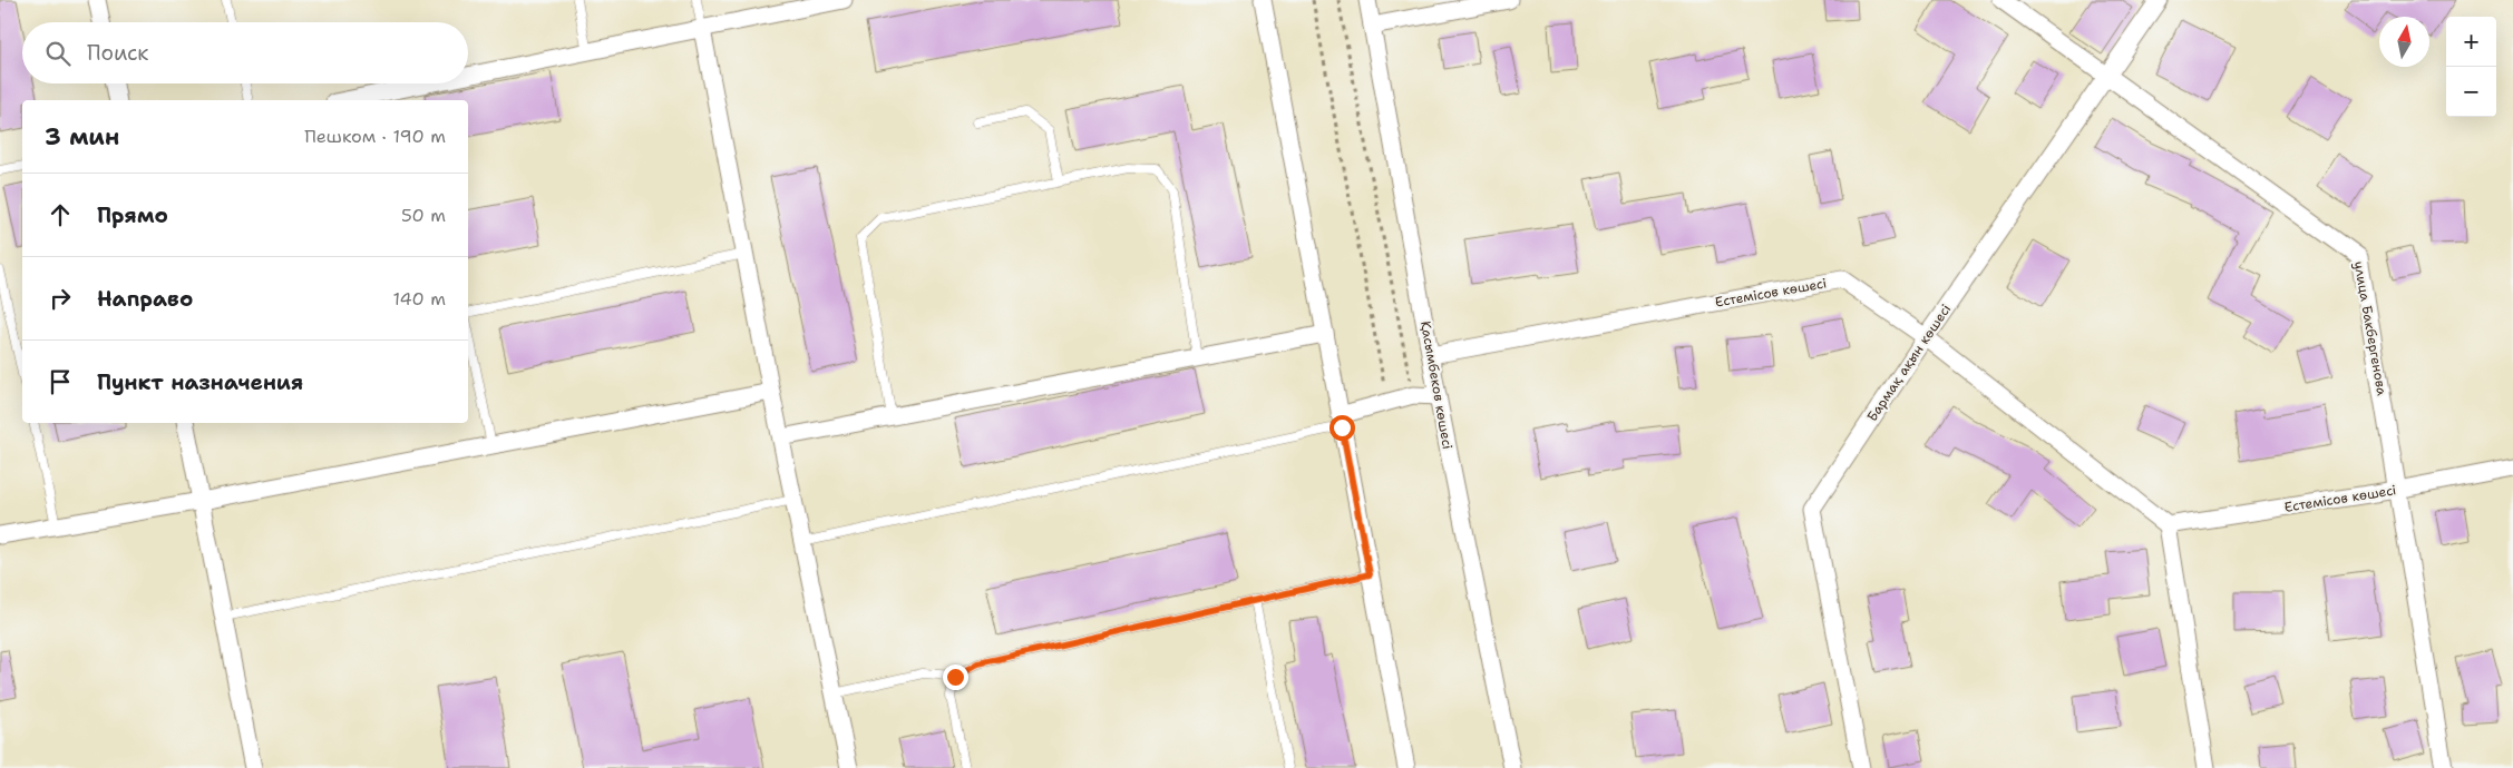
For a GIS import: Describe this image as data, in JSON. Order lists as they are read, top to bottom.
{
  "streets": {
    "street": [
      "Естемісов көшесі",
      "улица Бакбергенова",
      "Бармақ ақын көшесі",
      "Қасымбеков көшесі"
    ]
  },
  "crossings": [
    ["Естемісов көшесі", "улица Бакбергенова"],
    ["Естемісов көшесі", "Бармақ ақын көшесі"],
    ["Естемісов көшесі", "Қасымбеков көшесі"],
    ["улица Бакбергенова", "Бармақ ақын көшесі"]
  ],
  "north": "top",
  "page": {
    "map_buttons": ["+", "−"],
    "search": "Поиск",
    "heading": ["3 мин", "Пешком · 190 m"],
    "list": [
      ["Прямо", "50 m"],
      ["Направо", "140 m"],
      "Пункт назначения"
    ]
  }
}
